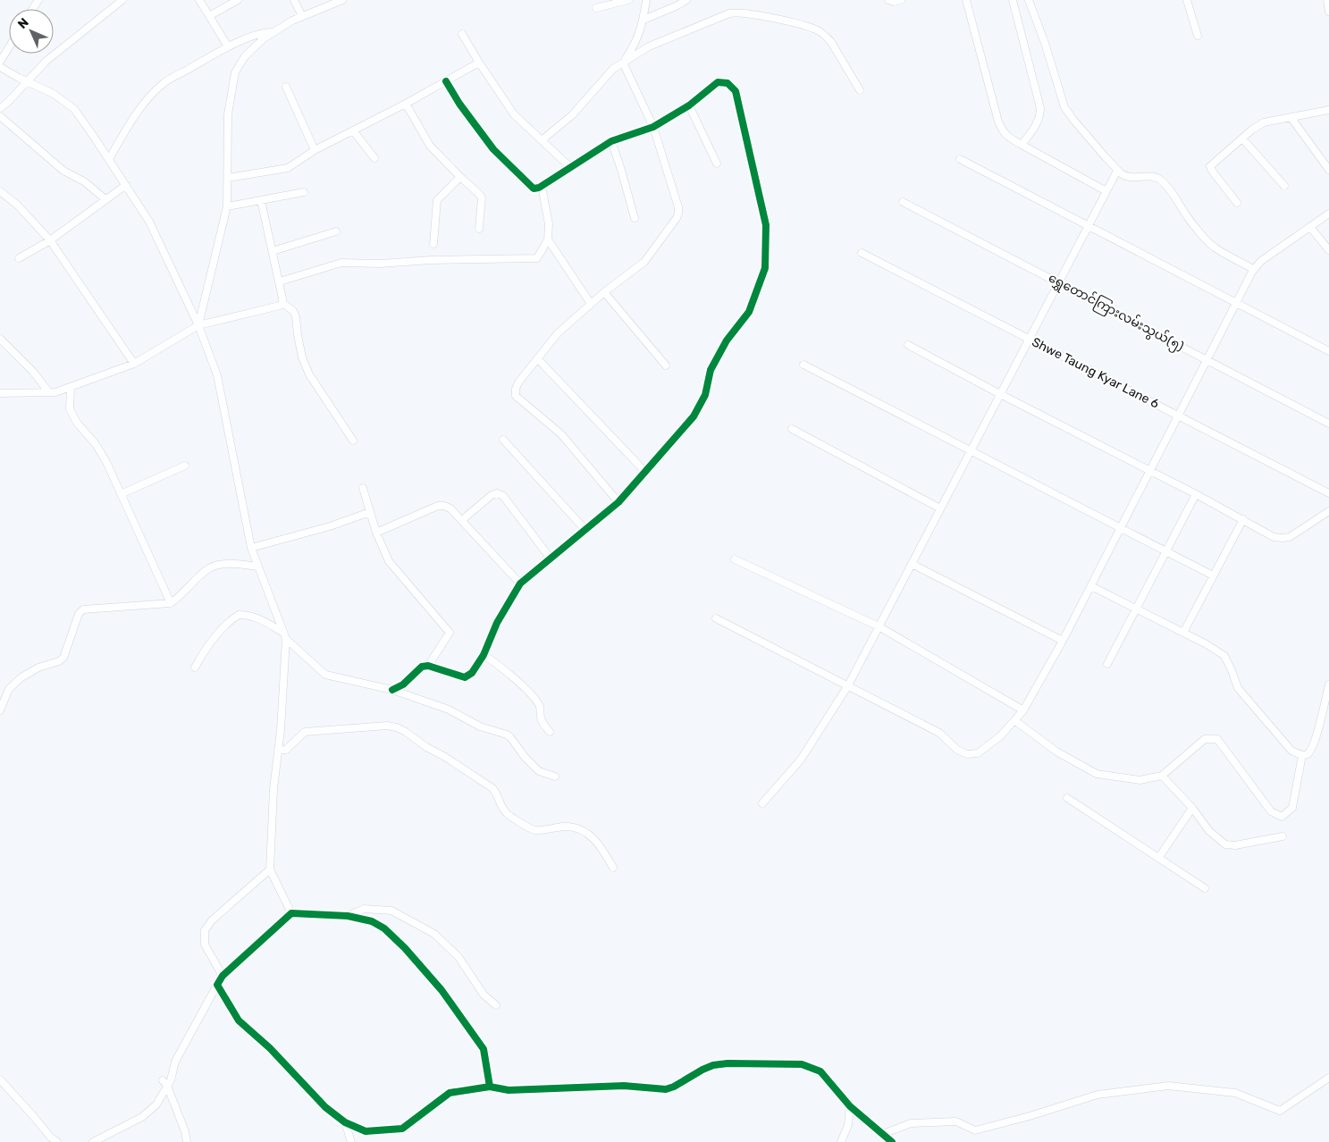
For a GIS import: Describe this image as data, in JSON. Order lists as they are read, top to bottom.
{
  "streets": {
    "street": ["ရွှေတောင်ကြားလမ်းသွယ်(၅)", "Shwe Taung Kyar Lane 6"]
  },
  "north": "top left"
}
